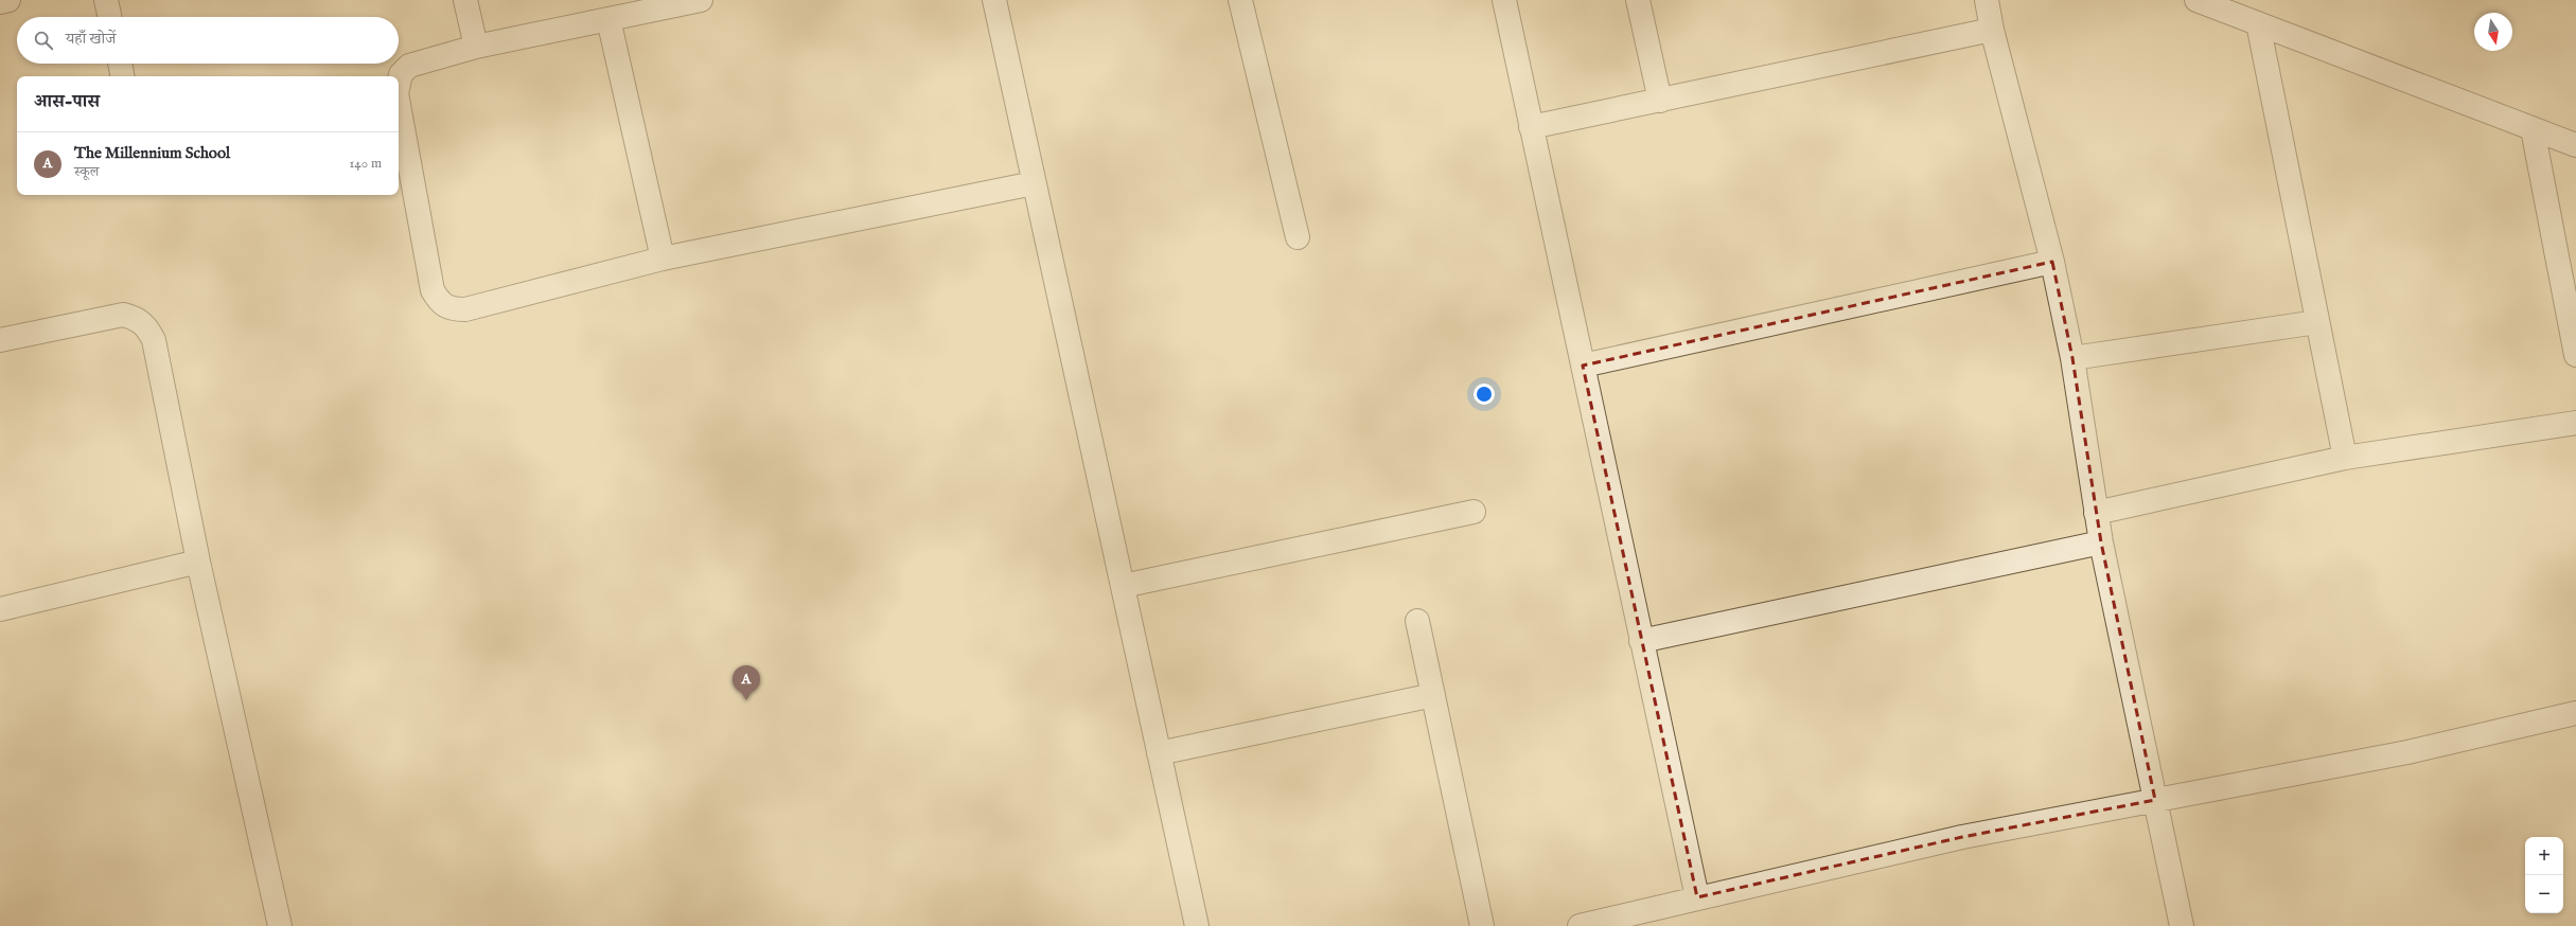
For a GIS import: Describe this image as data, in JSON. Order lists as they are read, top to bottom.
{
  "north": "bottom",
  "page": {
    "search": "यहाँ खोजें",
    "heading": "आस-पास",
    "list": [
      {
        "mark": "A",
        "name": "The Millennium School",
        "note": "स्कूल",
        "value": "140 m"
      }
    ],
    "pins": "A",
    "map_buttons": ["+", "−"]
  }
}
